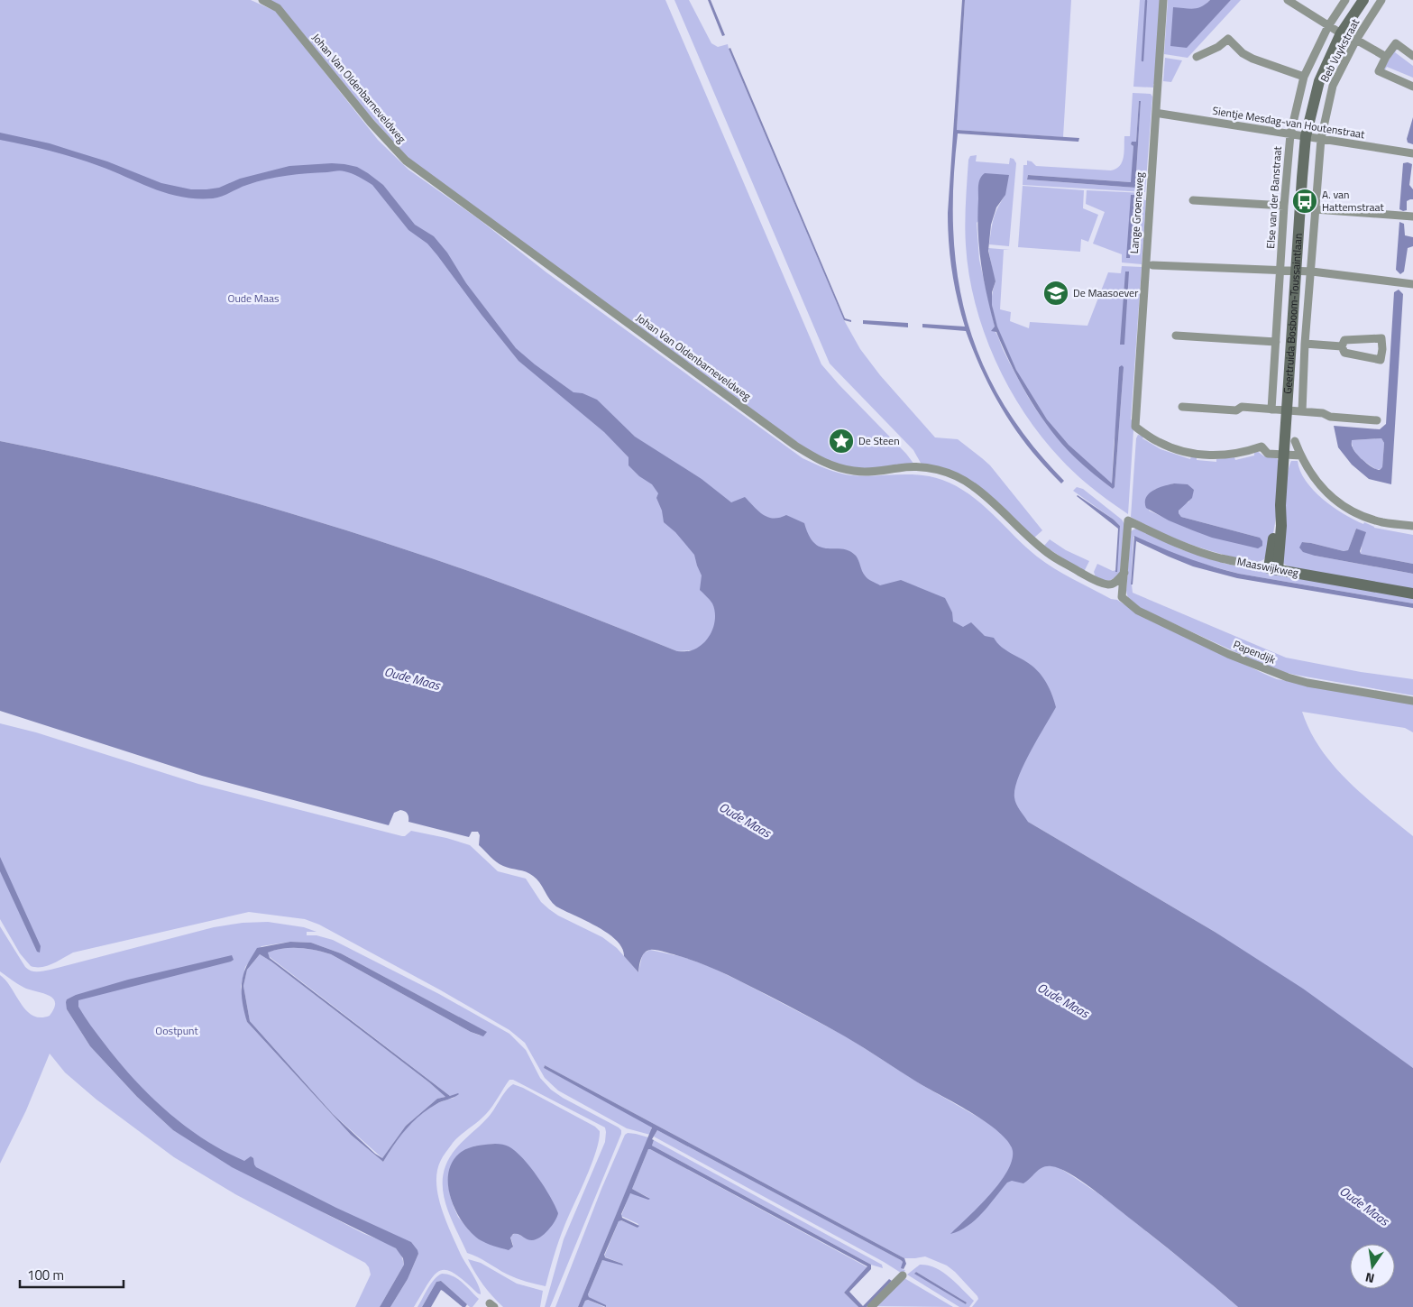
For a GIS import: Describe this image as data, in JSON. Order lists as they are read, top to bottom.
{
  "streets": {
    "street": [
      "Beb Vuykstraat",
      "Johan Van Oldenbarneveldweg",
      "Sientje Mesdag-van Houtenstraat",
      "Else van der Banstraat",
      "Lange Groeneweg",
      "Geertruida Bosboom-Toussaintlaan",
      "Maaswijkweg",
      "Papendijk"
    ]
  },
  "crossings": [
    ["Beb Vuykstraat", "Sientje Mesdag-van Houtenstraat"],
    ["Johan Van Oldenbarneveldweg", "Maaswijkweg"],
    ["Johan Van Oldenbarneveldweg", "Papendijk"],
    ["Sientje Mesdag-van Houtenstraat", "Else van der Banstraat"],
    ["Sientje Mesdag-van Houtenstraat", "Geertruida Bosboom-Toussaintlaan"],
    ["Lange Groeneweg", "Geertruida Bosboom-Toussaintlaan"],
    ["Geertruida Bosboom-Toussaintlaan", "Maaswijkweg"],
    ["Maaswijkweg", "Papendijk"]
  ],
  "water": ["Oude Maas"],
  "parks": ["Oude Maas", "Oostpunt"],
  "places": {
    "bus stop": ["A. van Hattemstraat"],
    "school or university": ["De Maasoever"],
    "place": ["De Steen"]
  },
  "scale_bar": "100 m",
  "north": "bottom"
}
